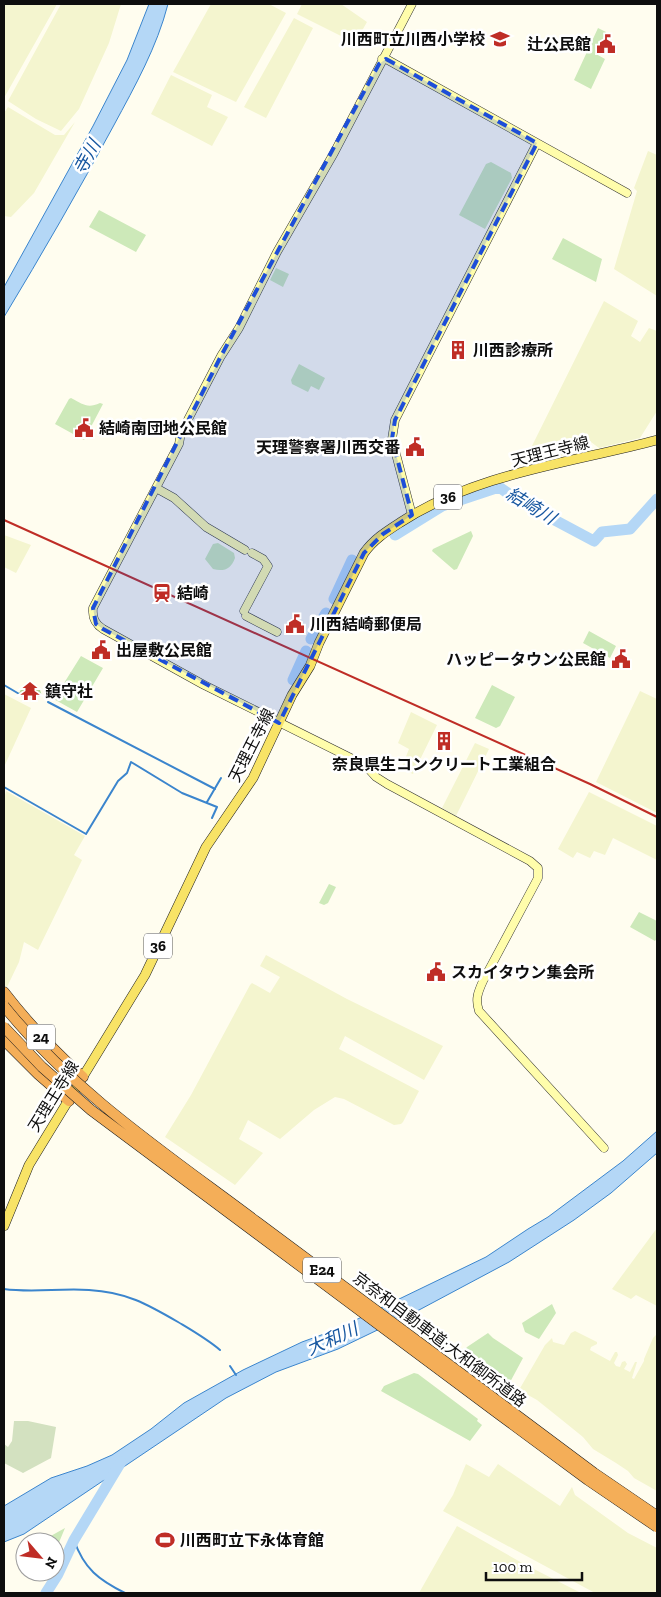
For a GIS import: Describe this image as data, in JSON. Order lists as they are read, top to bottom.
{
  "streets": {
    "highway": ["24", "E24", "京奈和自動車道;大和御所道路"],
    "main road": ["天理王寺線", "36"]
  },
  "crossings": [
    ["天理王寺線", "24"]
  ],
  "water": ["寺川", "結崎川", "大和川"],
  "places": {
    "school or university": ["川西町立川西小学校"],
    "public building": [
      "辻公民館",
      "結崎南団地公民館",
      "天理警察署川西交番",
      "川西結崎郵便局",
      "出屋敷公民館",
      "ハッピータウン公民館",
      "スカイタウン集会所"
    ],
    "building": ["川西診療所", "奈良県生コンクリート工業組合"],
    "station": ["結崎"],
    "temple": ["鎮守社"],
    "sports": ["川西町立下永体育館"]
  },
  "scale_bar": "100 m",
  "north": "bottom right"
}
